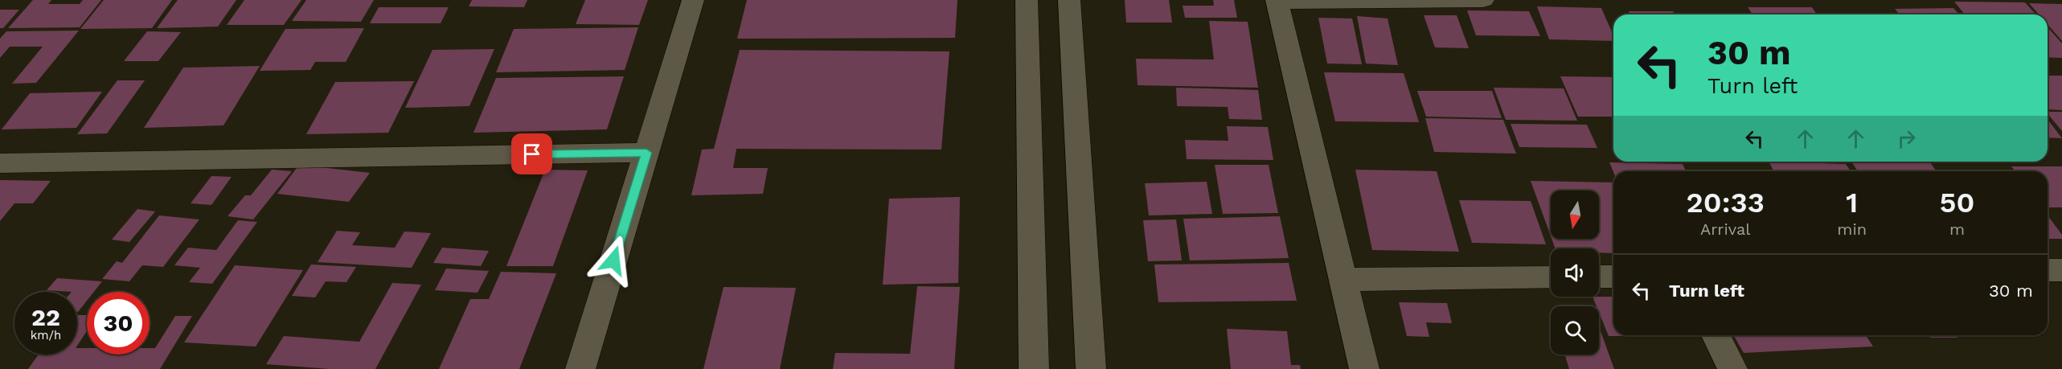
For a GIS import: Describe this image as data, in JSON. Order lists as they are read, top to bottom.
{
  "north": "bottom",
  "page": {
    "turn": ["30 m", "Turn left"],
    "eta": [
      "20:33",
      "Arrival",
      "1",
      "min",
      "50",
      "m"
    ],
    "list": [
      {
        "name": "Turn left",
        "value": "30 m"
      }
    ],
    "speed": "22 km/h",
    "limit": "30"
  }
}
